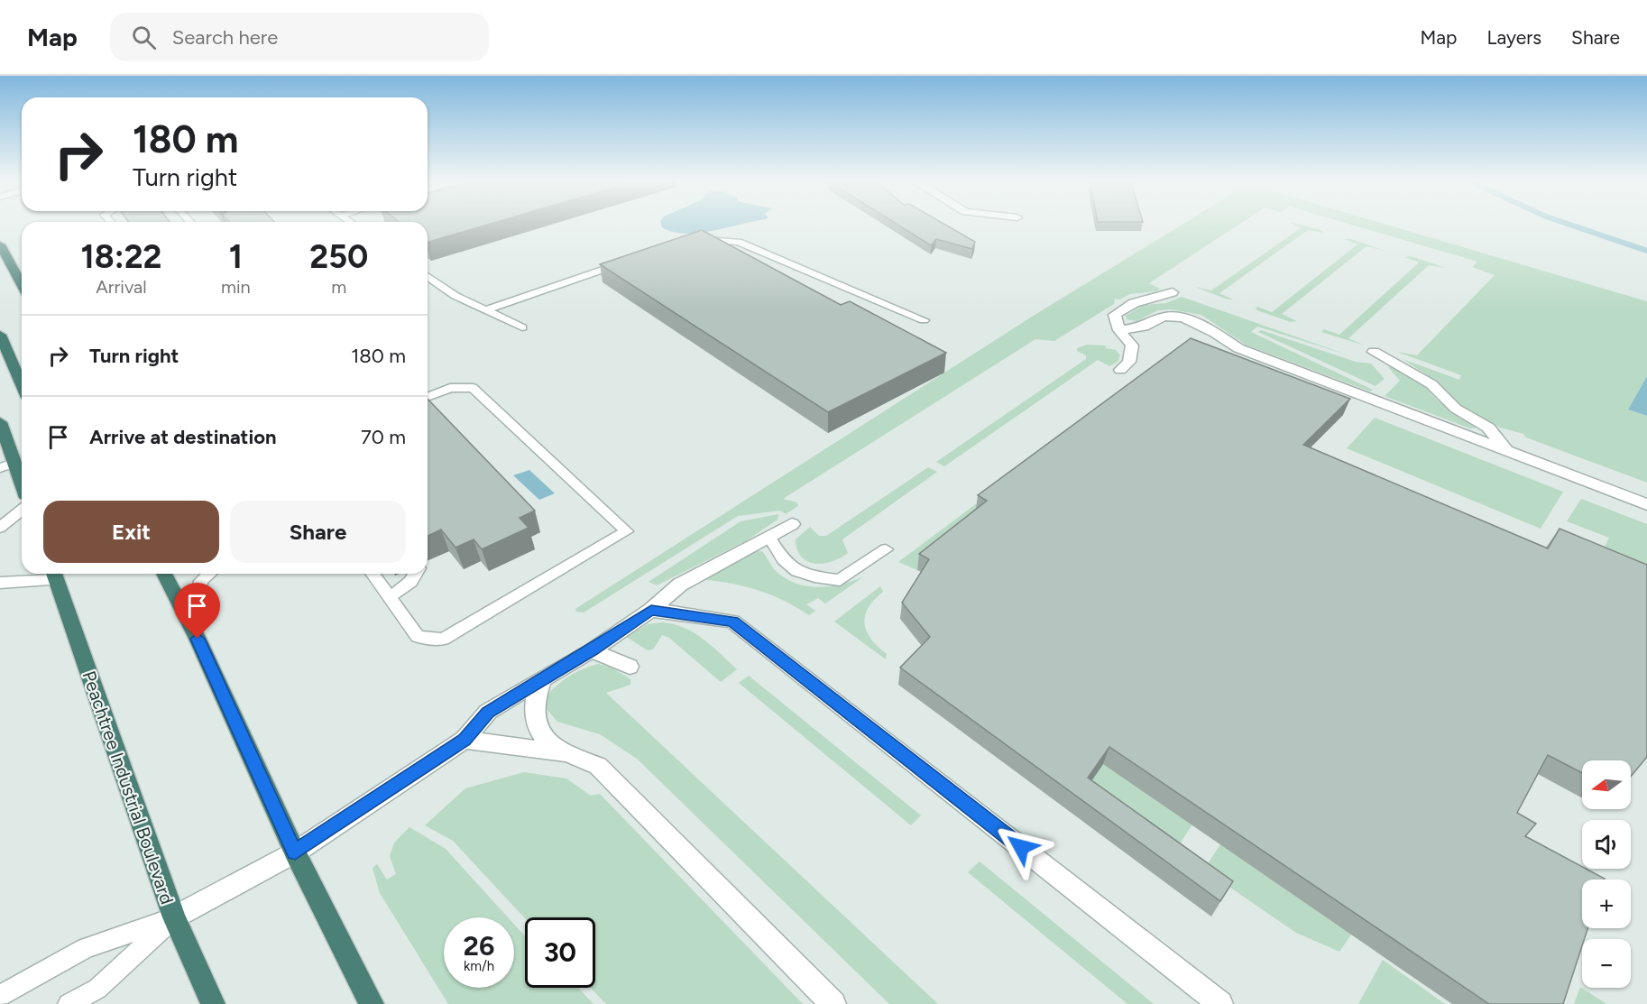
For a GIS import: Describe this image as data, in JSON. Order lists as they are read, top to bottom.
{
  "streets": {
    "highway": ["Peachtree Industrial Boulevard"]
  },
  "north": "left",
  "page": {
    "header": "Map",
    "search": "Search here",
    "nav": ["Map", "Layers", "Share"],
    "turn": ["180 m", "Turn right"],
    "eta": [
      "18:22",
      "Arrival",
      "1",
      "min",
      "250",
      "m"
    ],
    "list": [
      {
        "name": "Turn right",
        "value": "180 m"
      },
      {
        "name": "Arrive at destination",
        "value": "70 m"
      }
    ],
    "buttons": ["Exit", "Share"],
    "map_buttons": ["+", "−"],
    "speed": "26 km/h",
    "limit": "30"
  }
}
